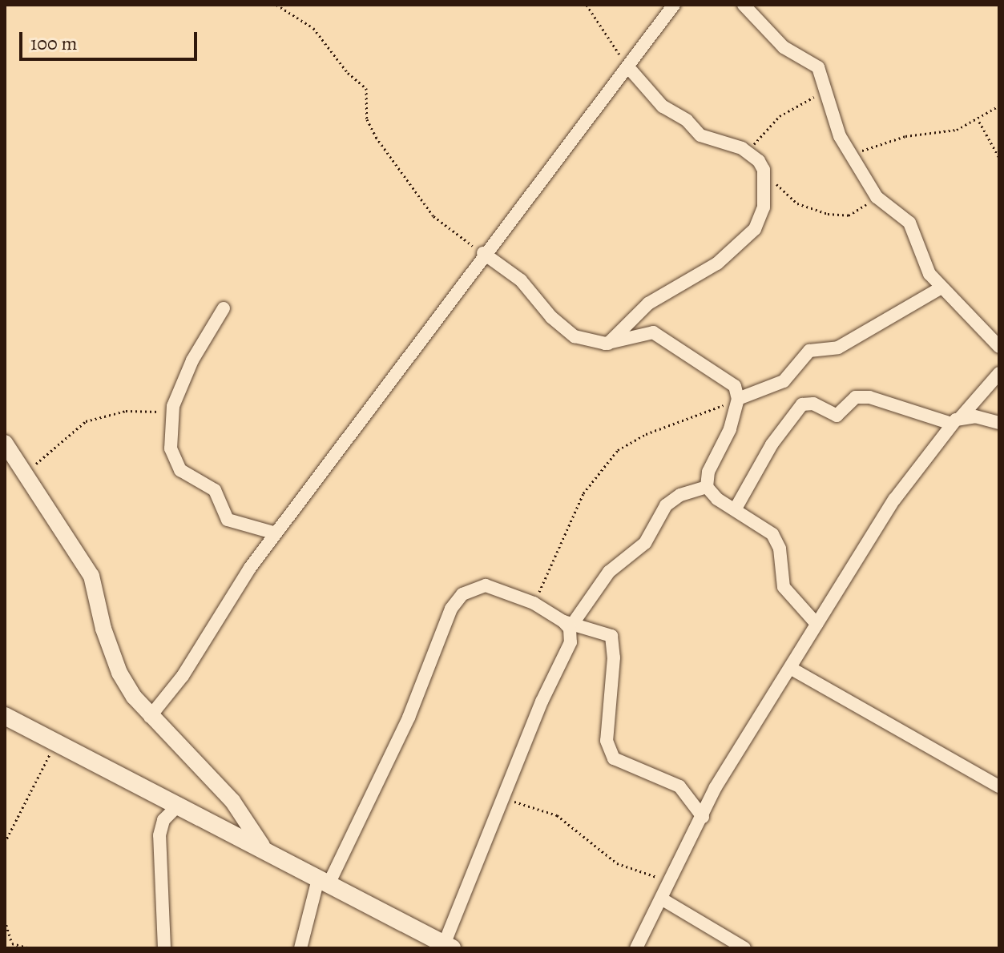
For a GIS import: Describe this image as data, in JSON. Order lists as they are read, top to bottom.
{
  "scale_bar": "100 m"
}
